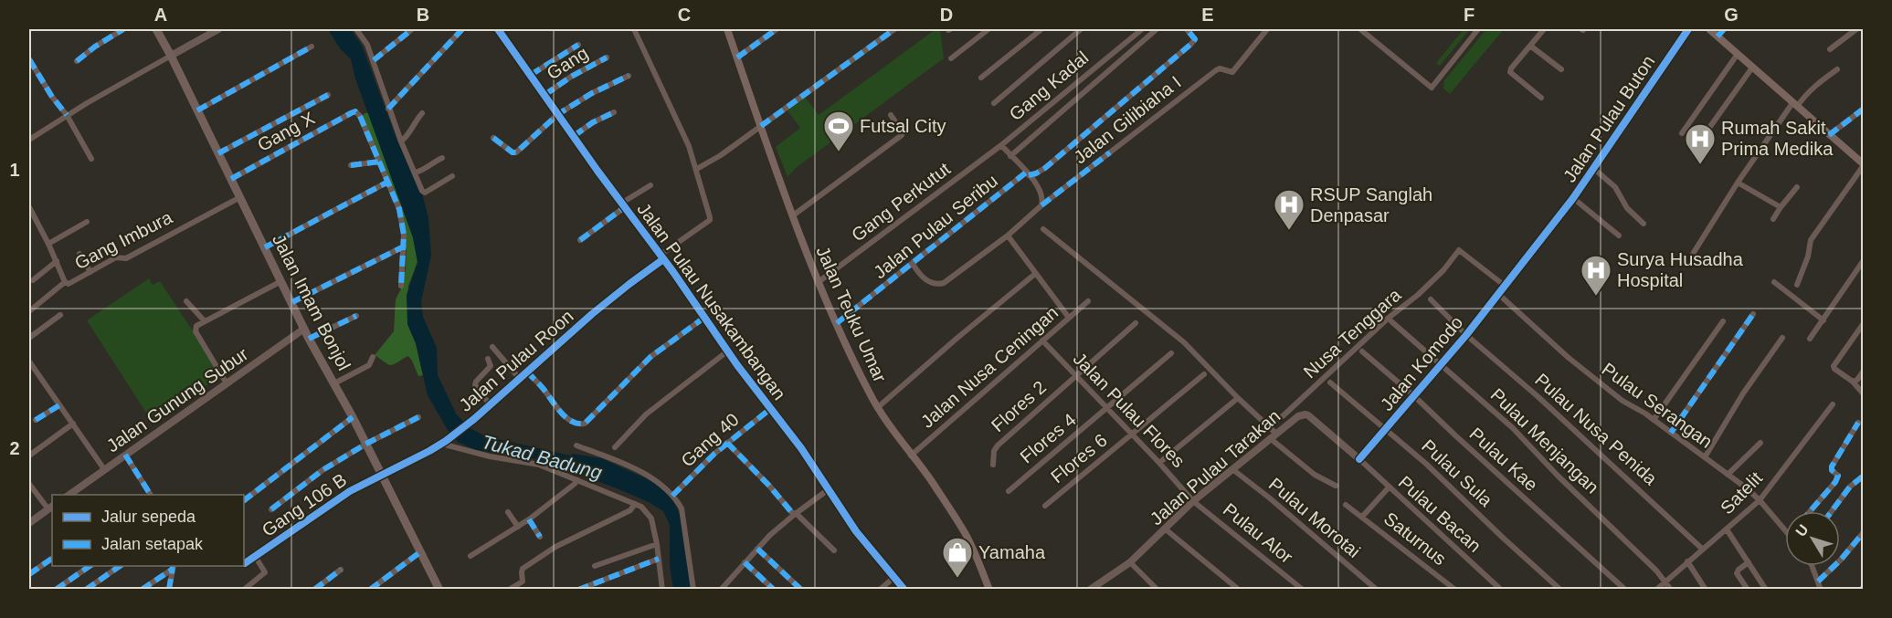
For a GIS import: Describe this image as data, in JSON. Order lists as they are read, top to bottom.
{
  "streets": {
    "highway": ["Jalan Imam Bonjol"],
    "main road": ["Jalan Teuku Umar"],
    "street": [
      "Gang",
      "Gang Kadal",
      "Jalan Pulau Buton",
      "Jalan Gilibiaha I",
      "Gang X",
      "Gang Perkutut",
      "Jalan Pulau Seribu",
      "Gang Imbura",
      "Jalan Pulau Nusakambangan",
      "Nusa Tenggara",
      "Jalan Pulau Roon",
      "Jalan Komodo",
      "Jalan Nusa Ceningan",
      "Jalan Gunung Subur",
      "Pulau Serangan",
      "Flores 2",
      "Jalan Pulau Flores",
      "Pulau Nusa Penida",
      "Flores 4",
      "Gang 40",
      "Pulau Menjangan",
      "Flores 6",
      "Pulau Kae",
      "Jalan Pulau Tarakan",
      "Pulau Sula",
      "Satelit",
      "Gang 106 B",
      "Pulau Bacan",
      "Pulau Morotai",
      "Pulau Alor",
      "Saturnus"
    ]
  },
  "crossings": [
    ["Gang", "Jalan Pulau Nusakambangan"],
    ["Gang Kadal", "Gang Perkutut"],
    ["Jalan Pulau Buton", "Nusa Tenggara"],
    ["Jalan Pulau Buton", "Jalan Komodo"],
    ["Jalan Gilibiaha I", "Jalan Pulau Seribu"],
    ["Gang X", "Jalan Imam Bonjol"],
    ["Gang Perkutut", "Jalan Teuku Umar"],
    ["Jalan Pulau Seribu", "Jalan Teuku Umar"],
    ["Gang Imbura", "Jalan Imam Bonjol"],
    ["Jalan Pulau Nusakambangan", "Jalan Pulau Roon"],
    ["Jalan Pulau Nusakambangan", "Gang 40"],
    ["Jalan Imam Bonjol", "Jalan Pulau Roon"],
    ["Jalan Imam Bonjol", "Jalan Gunung Subur"],
    ["Jalan Imam Bonjol", "Gang 106 B"],
    ["Jalan Teuku Umar", "Jalan Nusa Ceningan"],
    ["Nusa Tenggara", "Jalan Komodo"],
    ["Jalan Pulau Roon", "Gang 106 B"],
    ["Jalan Komodo", "Pulau Serangan"],
    ["Jalan Komodo", "Pulau Nusa Penida"],
    ["Jalan Komodo", "Pulau Menjangan"],
    ["Jalan Komodo", "Pulau Kae"],
    ["Jalan Komodo", "Jalan Pulau Tarakan"],
    ["Jalan Komodo", "Pulau Sula"],
    ["Jalan Komodo", "Pulau Bacan"],
    ["Jalan Nusa Ceningan", "Jalan Pulau Flores"],
    ["Pulau Serangan", "Satelit"],
    ["Flores 2", "Jalan Pulau Flores"],
    ["Jalan Pulau Flores", "Flores 4"],
    ["Jalan Pulau Flores", "Flores 6"],
    ["Jalan Pulau Flores", "Jalan Pulau Tarakan"],
    ["Jalan Pulau Flores", "Pulau Alor"],
    ["Pulau Nusa Penida", "Satelit"],
    ["Pulau Menjangan", "Satelit"],
    ["Jalan Pulau Tarakan", "Pulau Bacan"],
    ["Jalan Pulau Tarakan", "Pulau Morotai"],
    ["Jalan Pulau Tarakan", "Pulau Alor"],
    ["Pulau Bacan", "Saturnus"]
  ],
  "water": ["Tukad Badung"],
  "places": {
    "sports": ["Futsal City"],
    "hospital": ["Rumah Sakit Prima Medika", "RSUP Sanglah Denpasar", "Surya Husadha Hospital"],
    "shop": ["Yamaha"]
  },
  "legend": ["Jalur sepeda", "Jalan setapak"],
  "north": "top left",
  "grid": {
    "columns": [
      "A",
      "B",
      "C",
      "D",
      "E",
      "F",
      "G"
    ],
    "rows": ["1", "2"]
  }
}
